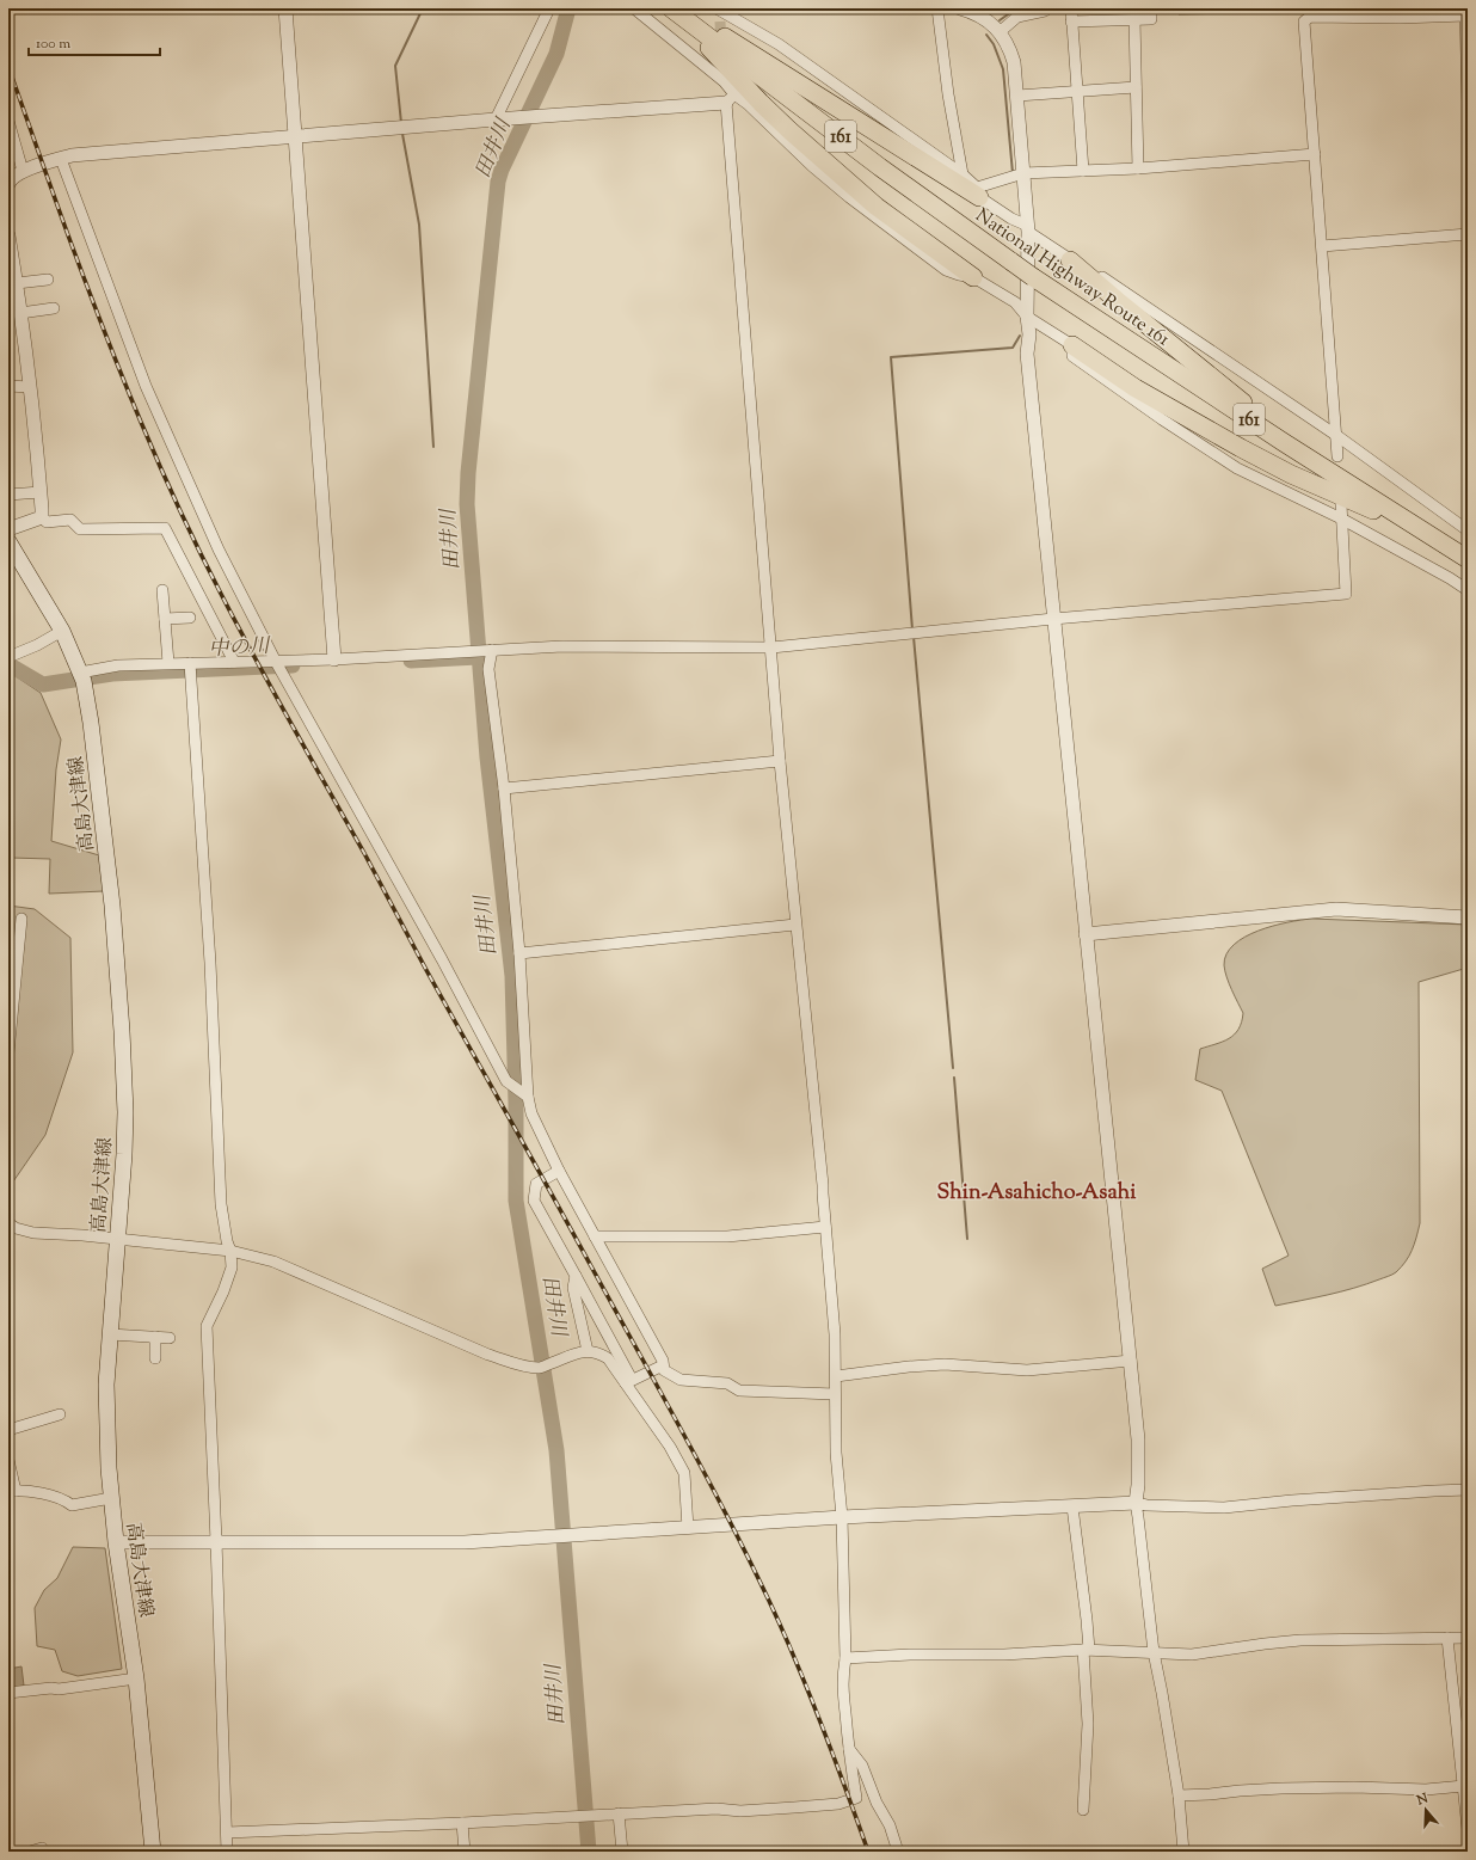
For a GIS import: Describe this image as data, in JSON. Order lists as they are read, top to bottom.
{
  "streets": {
    "highway": ["161", "National Highway Route 161"],
    "main road": ["高島大津線"]
  },
  "districts": ["Shin-Asahicho-Asahi"],
  "water": ["田井川", "中の川"],
  "scale_bar": "100 m",
  "north": "top"
}
